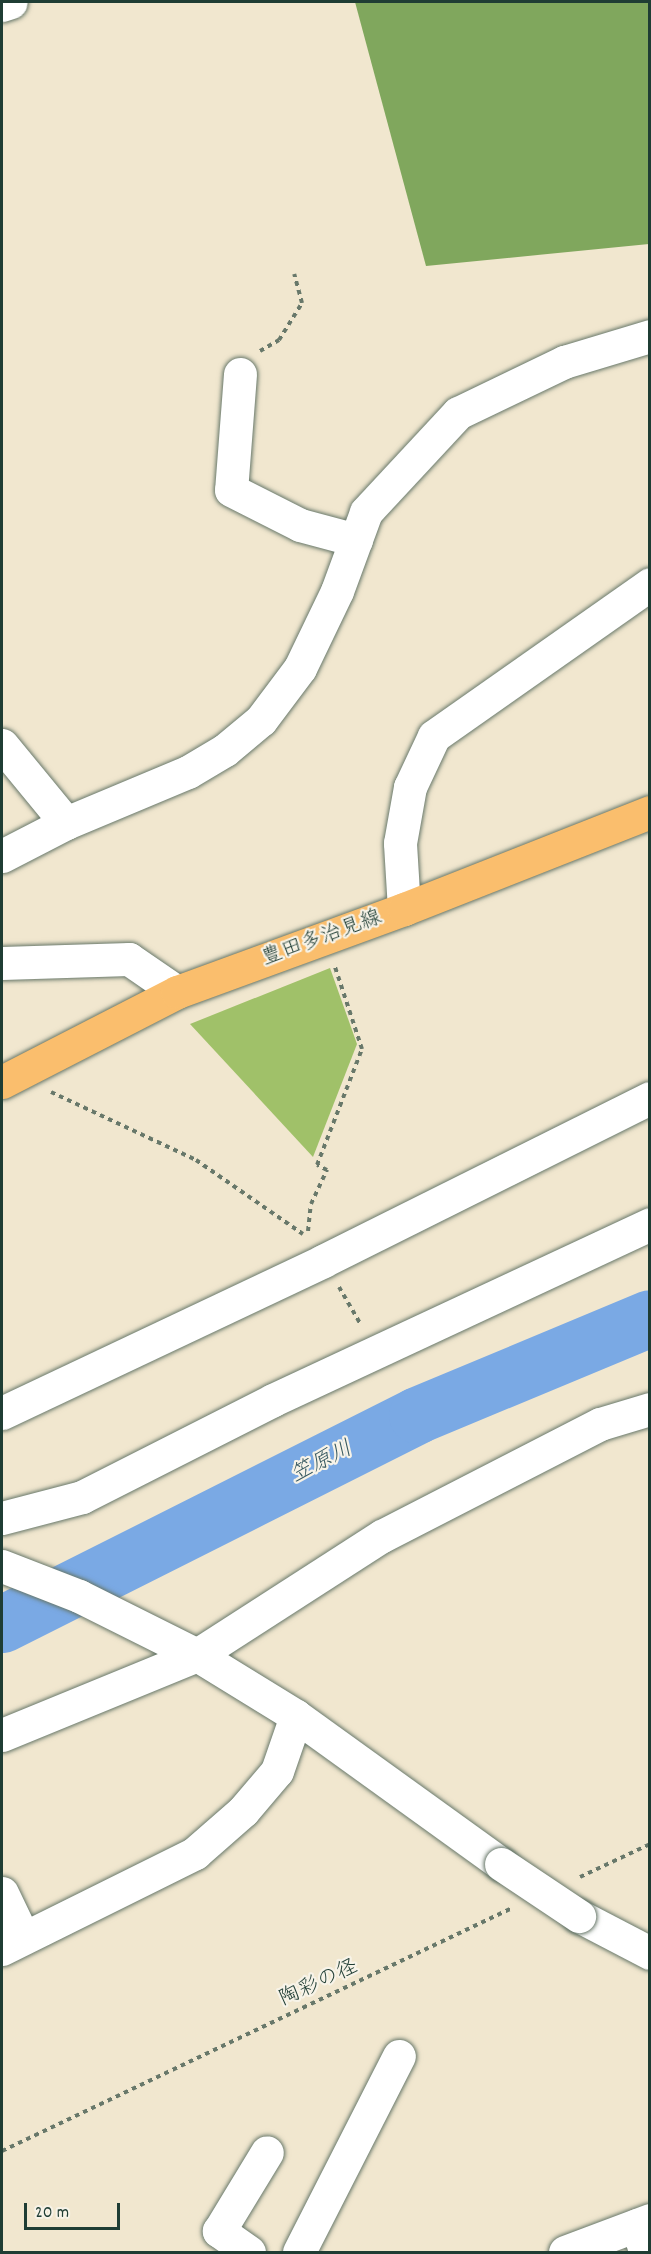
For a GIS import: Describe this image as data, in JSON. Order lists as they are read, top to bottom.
{
  "streets": {
    "main road": ["豊田多治見線"],
    "path": ["陶彩の径"]
  },
  "water": ["笠原川"],
  "scale_bar": "20 m"
}
